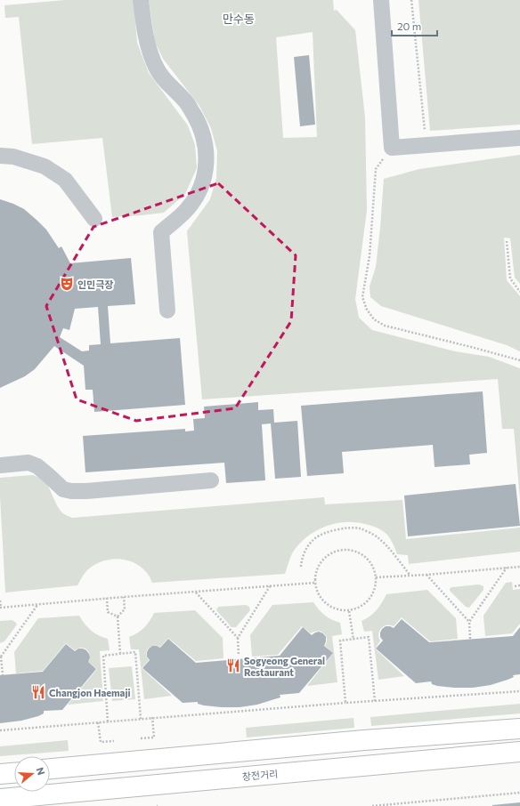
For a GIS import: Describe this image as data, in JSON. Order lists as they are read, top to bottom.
{
  "streets": {
    "main road": ["창전거리"]
  },
  "districts": ["만수동"],
  "places": {
    "theatre": ["인민극장"],
    "restaurant": ["Sogyeong General Restaurant", "Changjon Haemaji"]
  },
  "scale_bar": "20 m",
  "north": "right"
}
